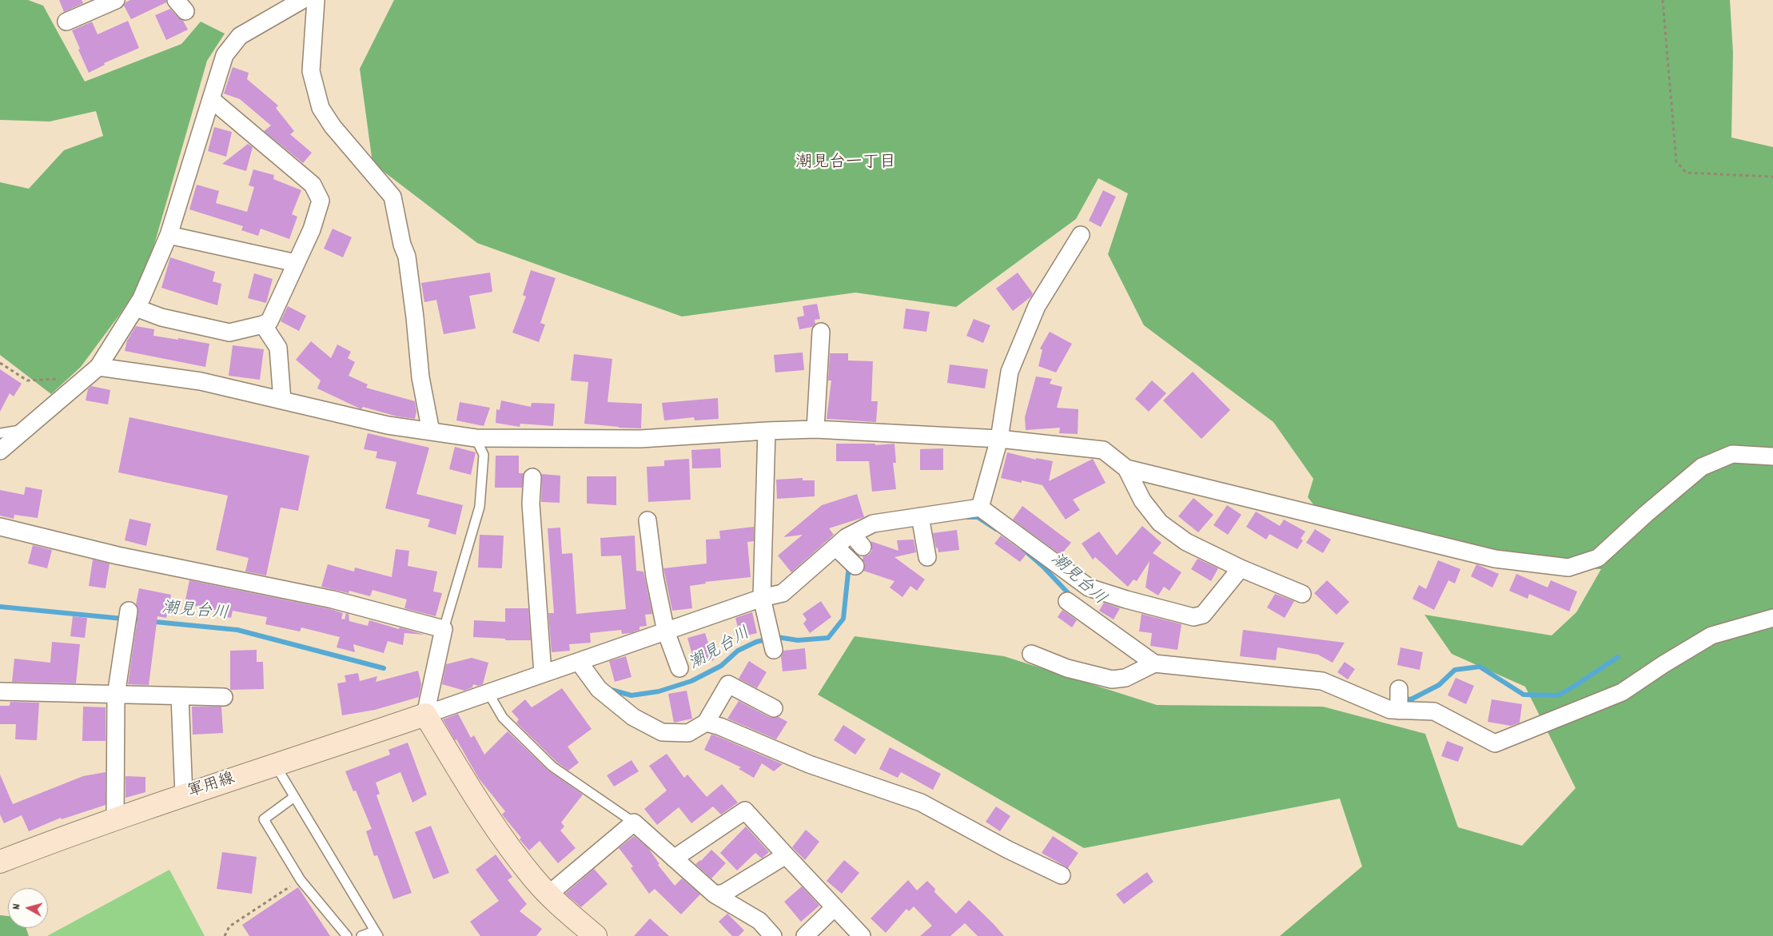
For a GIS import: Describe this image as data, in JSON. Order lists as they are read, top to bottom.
{
  "streets": {
    "street": ["軍用線"]
  },
  "districts": ["潮見台一丁目"],
  "water": ["潮見台川"],
  "north": "left"
}
